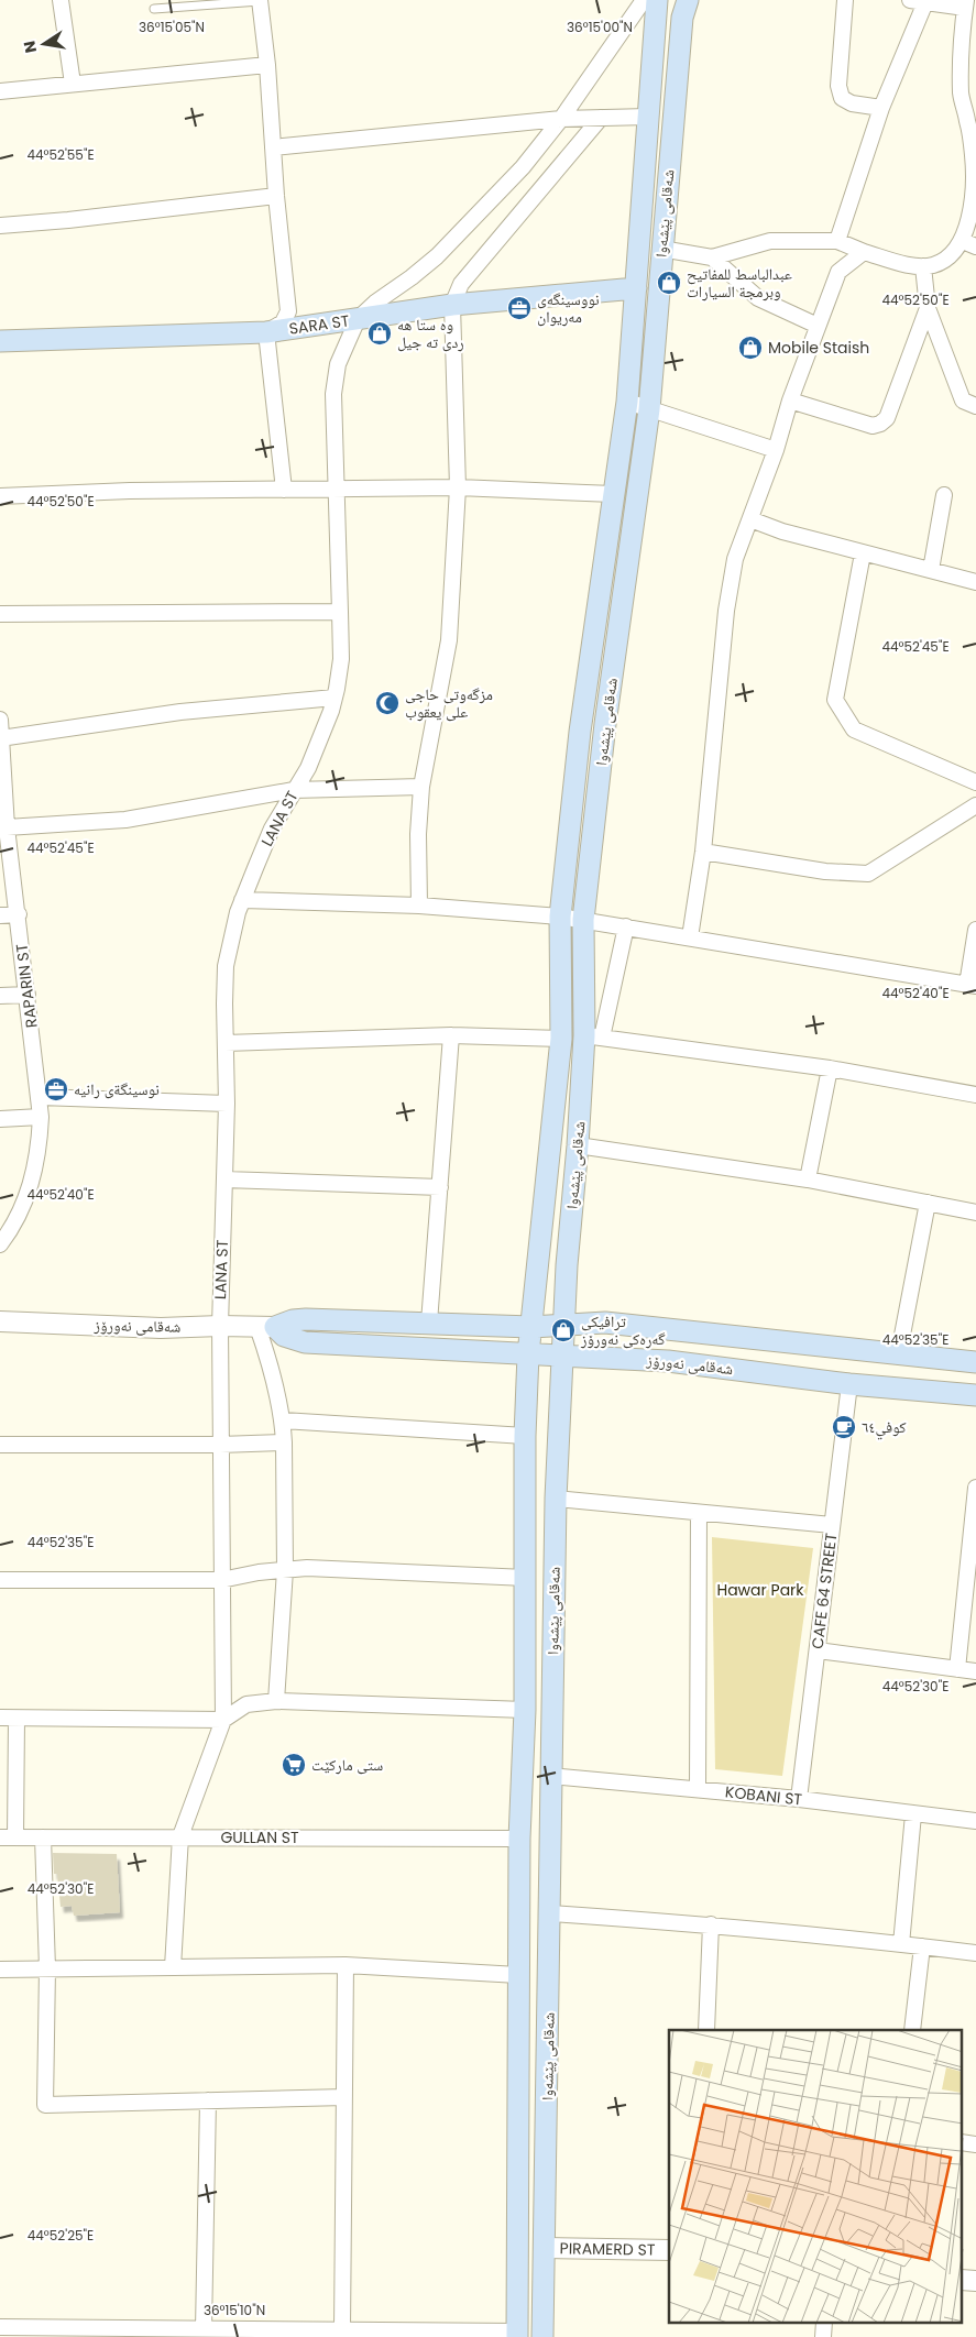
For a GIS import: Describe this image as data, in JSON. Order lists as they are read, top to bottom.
{
  "streets": {
    "main road": ["شەقامی پێشەوا", "SARA ST", "شەقامی نەورۆز"],
    "street": [
      "LANA ST",
      "RAPARIN ST",
      "CAFE 64 STREET",
      "KOBANI ST",
      "GULLAN ST",
      "PIRAMERD ST"
    ]
  },
  "crossings": [
    ["شەقامی پێشەوا", "SARA ST"],
    ["شەقامی پێشەوا", "شەقامی نەورۆز"],
    ["شەقامی پێشەوا", "KOBANI ST"],
    ["شەقامی پێشەوا", "GULLAN ST"],
    ["شەقامی پێشەوا", "PIRAMERD ST"],
    ["SARA ST", "LANA ST"],
    ["LANA ST", "شەقامی نەورۆز"],
    ["شەقامی نەورۆز", "CAFE 64 STREET"],
    ["CAFE 64 STREET", "KOBANI ST"]
  ],
  "parks": ["Hawar Park"],
  "places": {
    "shop": [
      "عبدالباسط للمفاتيح وبرمجة السيارات",
      "وه ستا هه ردى ته جيل",
      "Mobile Staish",
      "ترافیکی گەرەکی نەورۆز"
    ],
    "office": ["نووسینگەی مەریوان", "نوسينگةى رانيه"],
    "mosque": ["مزگەوتی حاجی علی یعقوب"],
    "cafe": ["كوفي٦٤"],
    "supermarket": ["ستی مارکێت"]
  },
  "north": "left",
  "coordinates": [
    "36°15'05\"N",
    "36°15'00\"N",
    "44°52'55\"E",
    "44°52'50\"E",
    "44°52'45\"E",
    "44°52'40\"E",
    "44°52'35\"E",
    "44°52'30\"E",
    "44°52'25\"E",
    "36°15'10\"N"
  ]
}
